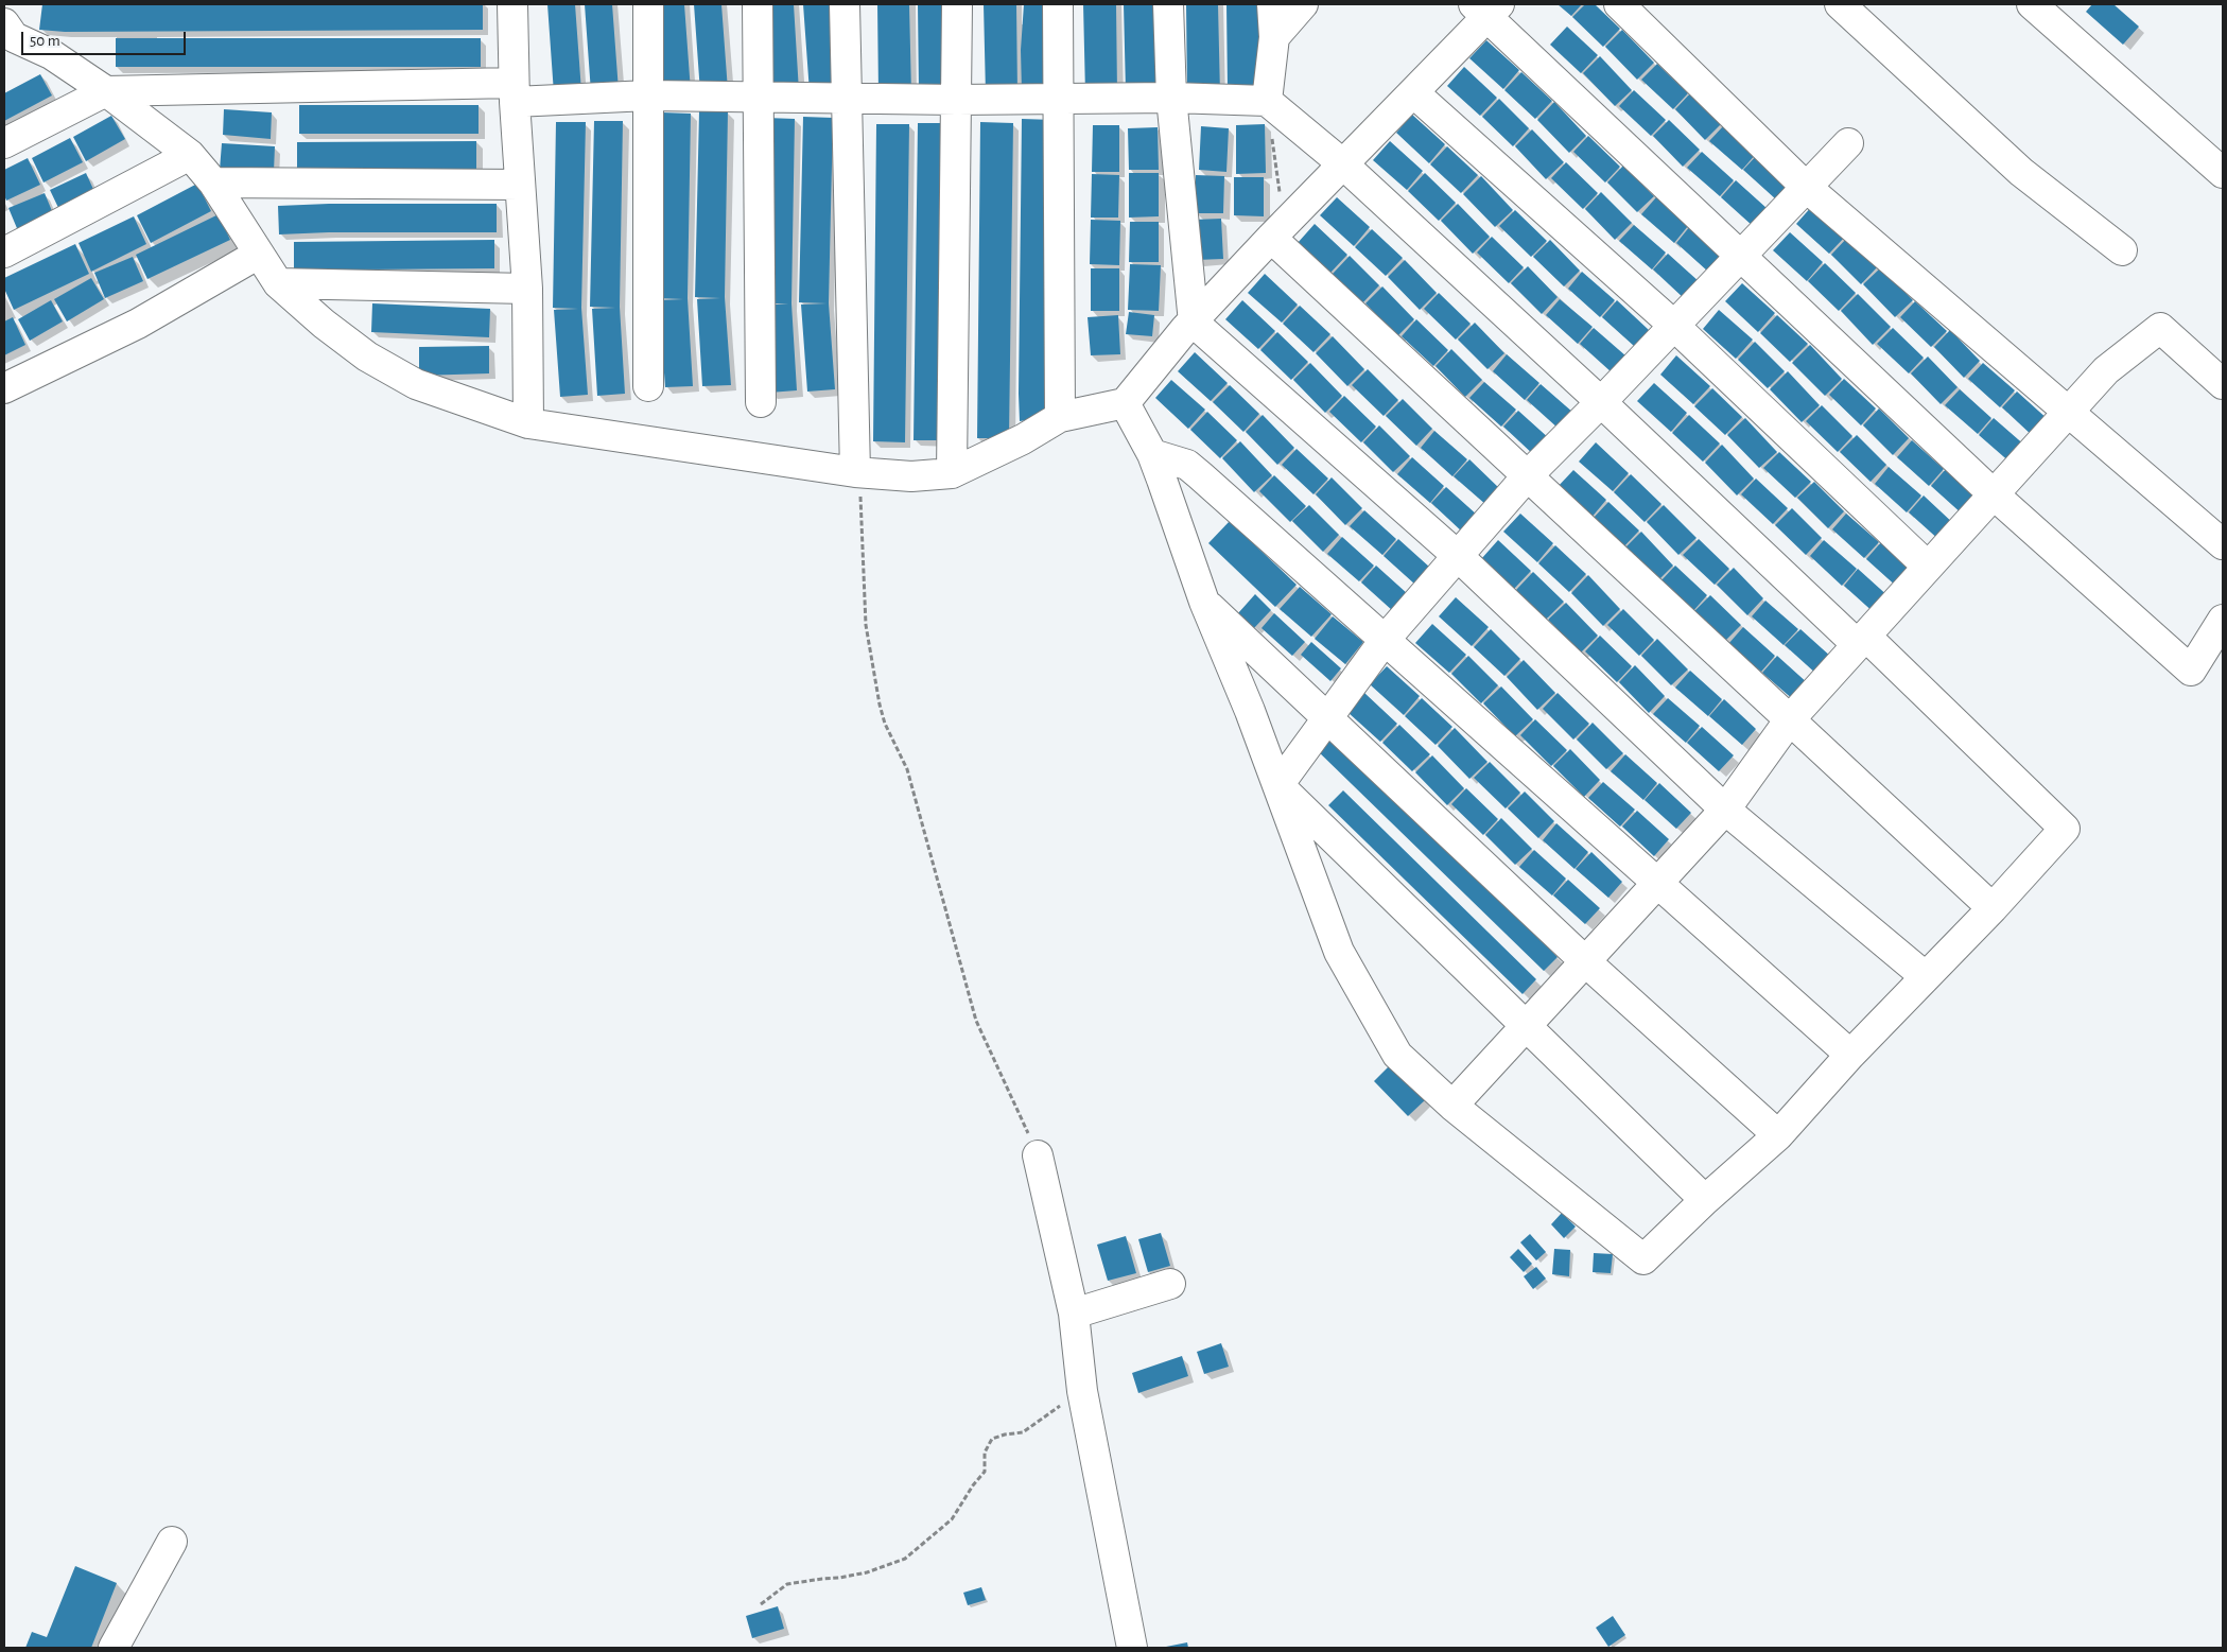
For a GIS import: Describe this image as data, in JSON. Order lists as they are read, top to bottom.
{
  "scale_bar": "50 m"
}
